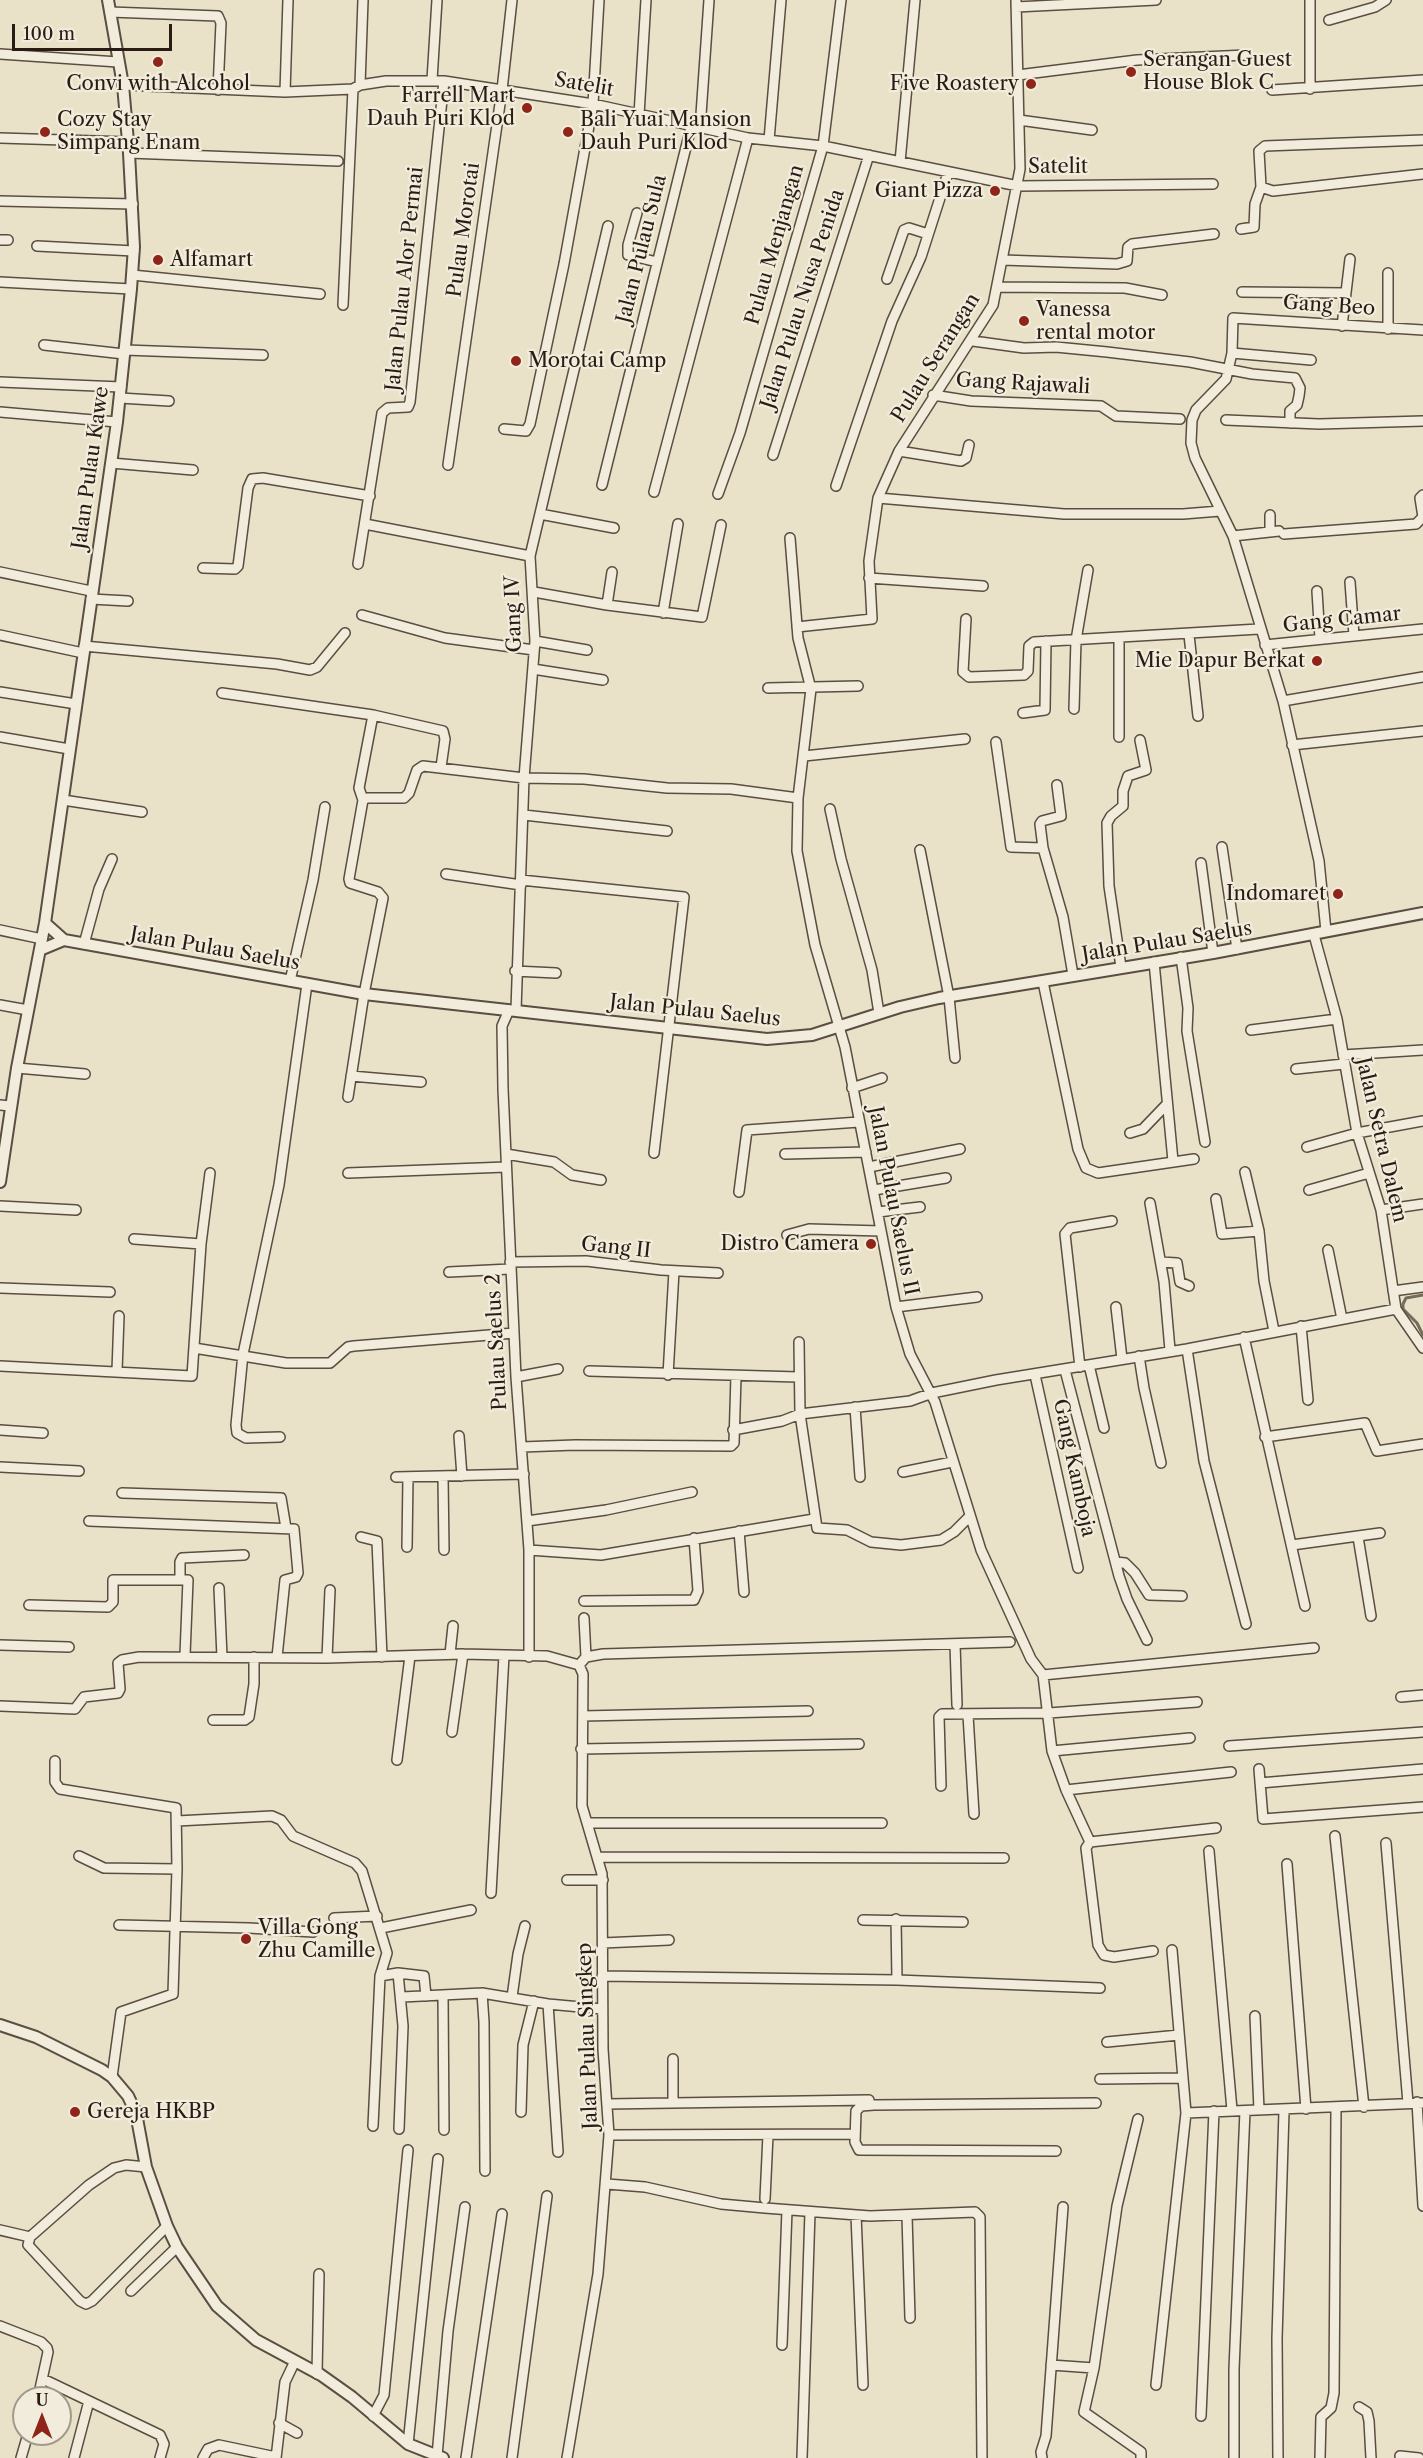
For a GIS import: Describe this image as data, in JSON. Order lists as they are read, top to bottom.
{
  "streets": {
    "street": [
      "Satelit",
      "Pulau Morotai",
      "Pulau Menjangan",
      "Jalan Pulau Sula",
      "Jalan Pulau Alor Permai",
      "Jalan Pulau Nusa Penida",
      "Gang Beo",
      "Pulau Serangan",
      "Gang Rajawali",
      "Jalan Pulau Kawe",
      "Gang IV",
      "Gang Camar",
      "Jalan Pulau Saelus",
      "Jalan Setra Dalem",
      "Jalan Pulau Saelus II",
      "Gang II",
      "Pulau Saelus 2",
      "Gang Kamboja",
      "Jalan Pulau Singkep"
    ]
  },
  "crossings": [
    ["Satelit", "Pulau Morotai"],
    ["Satelit", "Pulau Menjangan"],
    ["Satelit", "Jalan Pulau Sula"],
    ["Satelit", "Jalan Pulau Alor Permai"],
    ["Satelit", "Jalan Pulau Nusa Penida"],
    ["Satelit", "Pulau Serangan"],
    ["Satelit", "Jalan Pulau Kawe"],
    ["Pulau Serangan", "Gang Rajawali"],
    ["Pulau Serangan", "Jalan Pulau Saelus II"],
    ["Gang IV", "Jalan Pulau Saelus"],
    ["Gang IV", "Pulau Saelus 2"],
    ["Jalan Pulau Saelus", "Jalan Setra Dalem"],
    ["Jalan Pulau Saelus", "Jalan Pulau Saelus II"],
    ["Jalan Pulau Saelus", "Pulau Saelus 2"],
    ["Gang II", "Pulau Saelus 2"]
  ],
  "places": [
    "Convi with Alcohol",
    "Serangan Guest House Blok C",
    "Five Roastery",
    "Farrell Mart Dauh Puri Klod",
    "Cozy Stay Simpang Enam",
    "Bali Yuai Mansion Dauh Puri Klod",
    "Giant Pizza",
    "Alfamart",
    "Vanessa rental motor",
    "Morotai Camp",
    "Mie Dapur Berkat",
    "Indomaret",
    "Distro Camera",
    "Villa Gong Zhu Camille",
    "Gereja HKBP"
  ],
  "scale_bar": "100 m",
  "north": "top"
}
